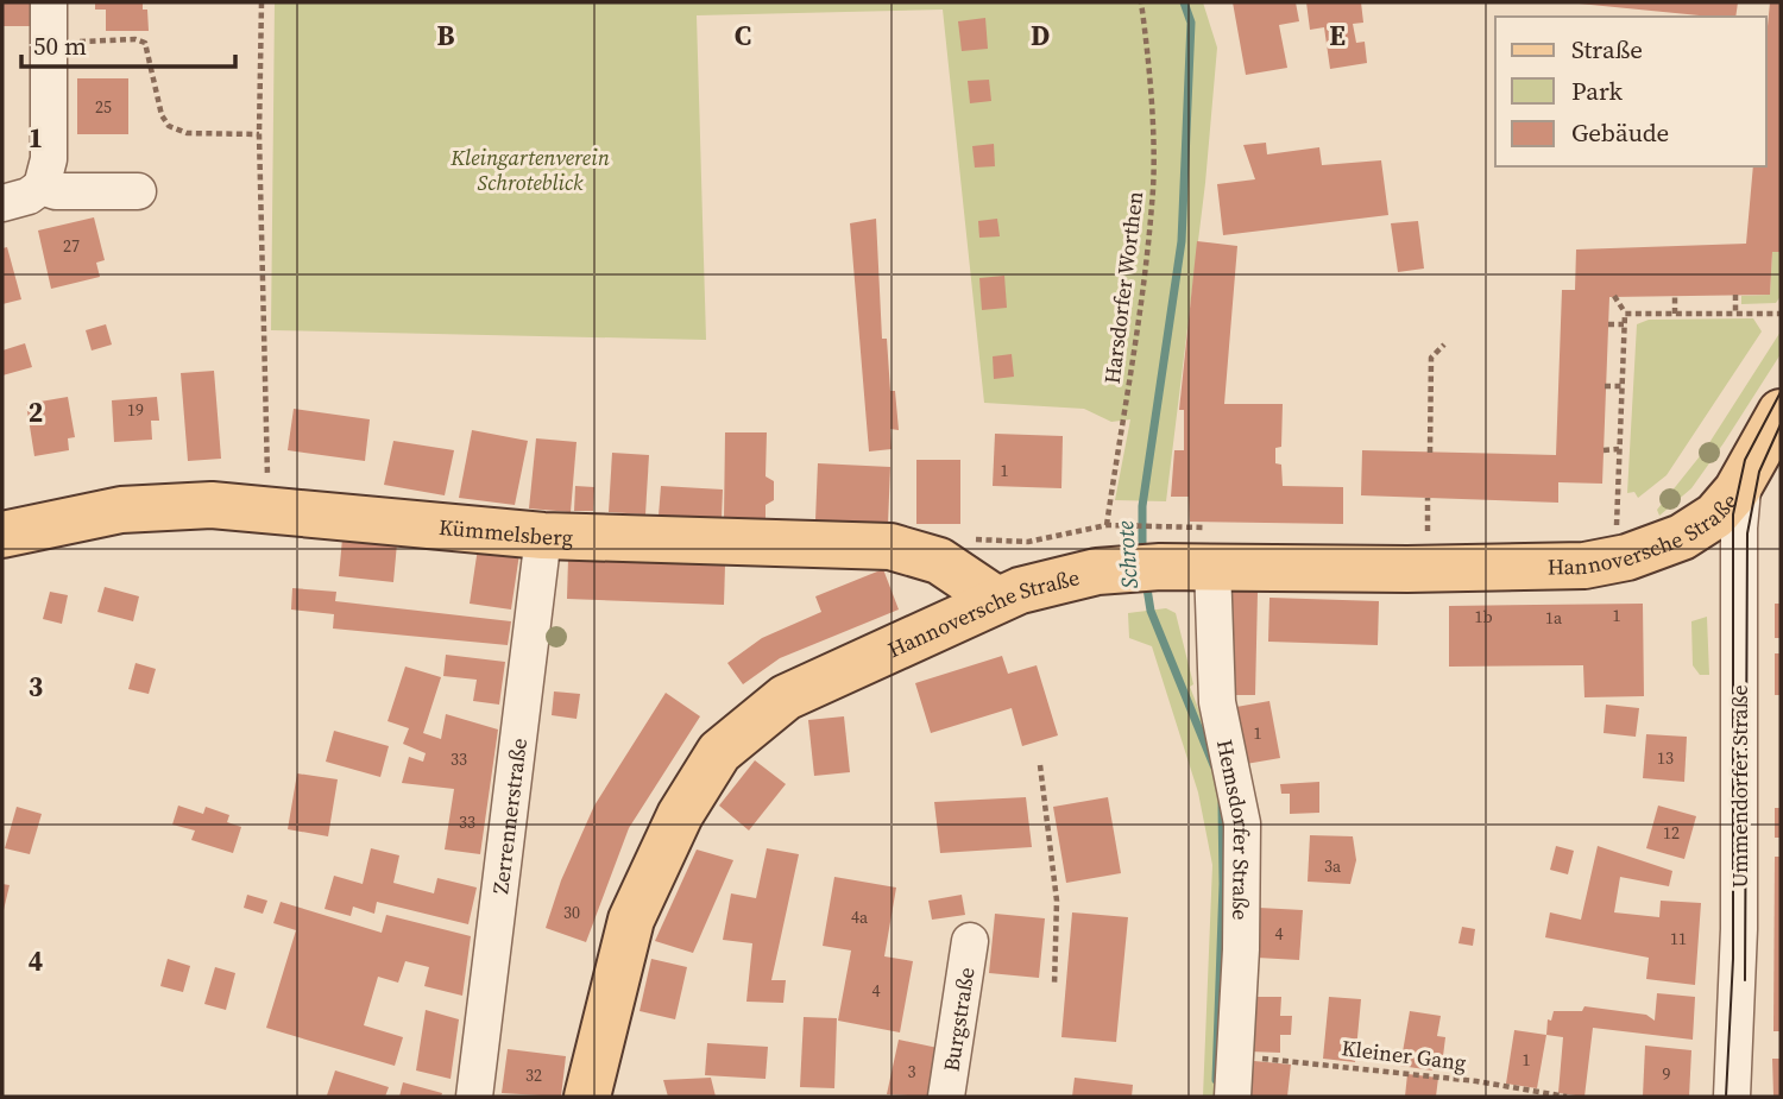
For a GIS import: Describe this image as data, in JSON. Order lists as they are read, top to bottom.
{
  "streets": {
    "main road": ["Hannoversche Straße", "Kümmelsberg"],
    "street": [
      "Ummendorfer Straße",
      "Zerrennerstraße",
      "Hemsdorfer Straße",
      "Burgstraße"
    ],
    "path": ["Harsdorfer Worthen", "Kleiner Gang"]
  },
  "crossings": [
    ["Harsdorfer Worthen", "Hannoversche Straße"],
    ["Hannoversche Straße", "Kümmelsberg"],
    ["Hannoversche Straße", "Ummendorfer Straße"],
    ["Hannoversche Straße", "Hemsdorfer Straße"],
    ["Kümmelsberg", "Zerrennerstraße"],
    ["Hemsdorfer Straße", "Kleiner Gang"]
  ],
  "water": ["Schrote"],
  "parks": ["Kleingartenverein Schroteblick"],
  "house_numbers": [
    "25",
    "27",
    "19",
    "1",
    "1",
    "1b",
    "1a",
    "1",
    "13",
    "33",
    "33",
    "12",
    "3a",
    "30",
    "4a",
    "4",
    "11",
    "4",
    "1",
    "3",
    "9",
    "32"
  ],
  "legend": ["Straße", "Park", "Gebäude"],
  "scale_bar": "50 m",
  "grid": {
    "columns": [
      "B",
      "C",
      "D",
      "E"
    ],
    "rows": [
      "1",
      "2",
      "3",
      "4"
    ]
  }
}
